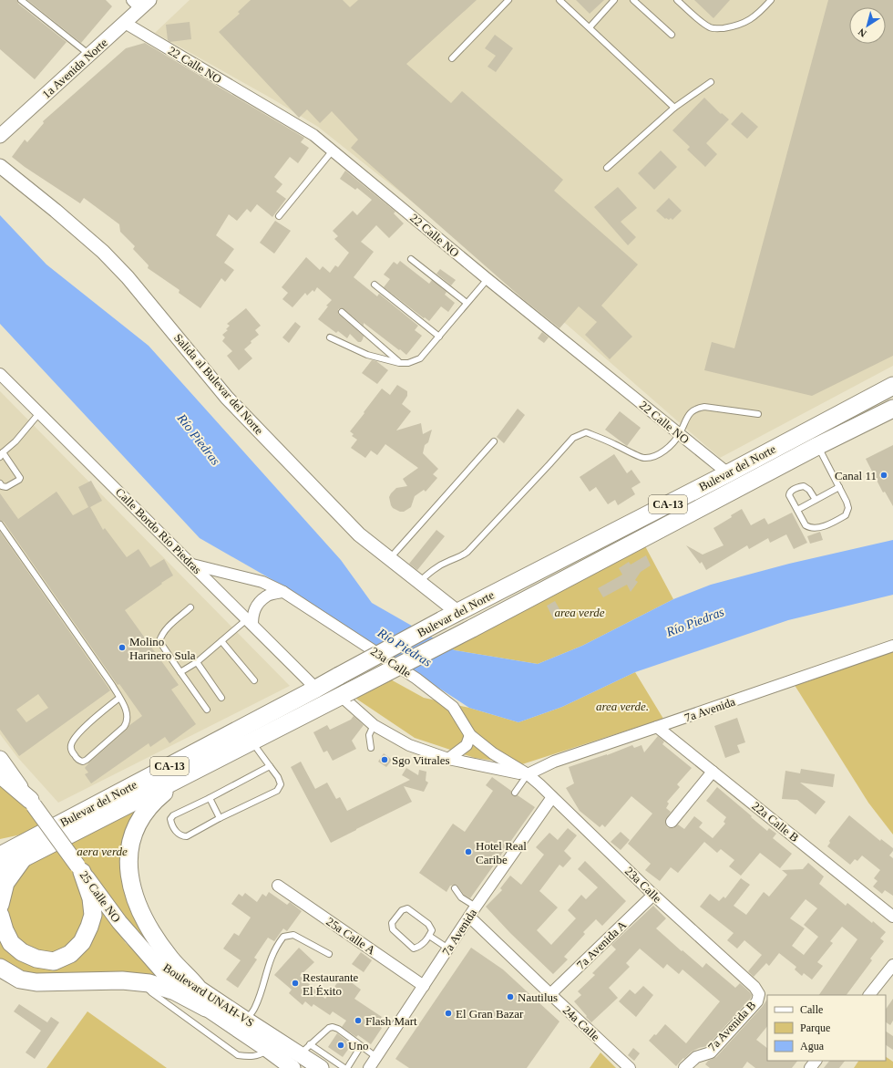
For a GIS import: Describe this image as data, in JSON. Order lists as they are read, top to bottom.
{
  "streets": {
    "highway": ["Bulevar del Norte", "CA-13"],
    "main road": ["25 Calle NO", "Boulevard UNAH-VS"],
    "street": [
      "22 Calle NO",
      "1a Avenida Norte",
      "Salida al Bulevar del Norte",
      "Calle Bordo Río Piedras",
      "23a Calle",
      "7a Avenida",
      "22a Calle B",
      "25a Calle A",
      "7a Avenida A",
      "24a Calle",
      "7a Avenida B"
    ]
  },
  "crossings": [
    ["22 Calle NO", "1a Avenida Norte"],
    ["22 Calle NO", "Bulevar del Norte"],
    ["Salida al Bulevar del Norte", "Bulevar del Norte"],
    ["Bulevar del Norte", "Calle Bordo Río Piedras"],
    ["Bulevar del Norte", "23a Calle"],
    ["Calle Bordo Río Piedras", "23a Calle"],
    ["23a Calle", "7a Avenida"],
    ["23a Calle", "7a Avenida A"],
    ["23a Calle", "7a Avenida B"],
    ["7a Avenida", "22a Calle B"],
    ["7a Avenida", "25a Calle A"],
    ["7a Avenida", "24a Calle"],
    ["25 Calle NO", "Boulevard UNAH-VS"],
    ["7a Avenida A", "24a Calle"]
  ],
  "water": ["Río Piedras"],
  "parks": ["area verde", "area verde.", "aera verde"],
  "places": [
    "Canal 11",
    "Molino Harinero Sula",
    "Sgo Vitrales",
    "Hotel Real Caribe",
    "Restaurante El Éxito",
    "Nautilus",
    "El Gran Bazar",
    "Flash Mart",
    "Uno"
  ],
  "legend": ["Calle", "Parque", "Agua"],
  "north": "bottom left"
}
